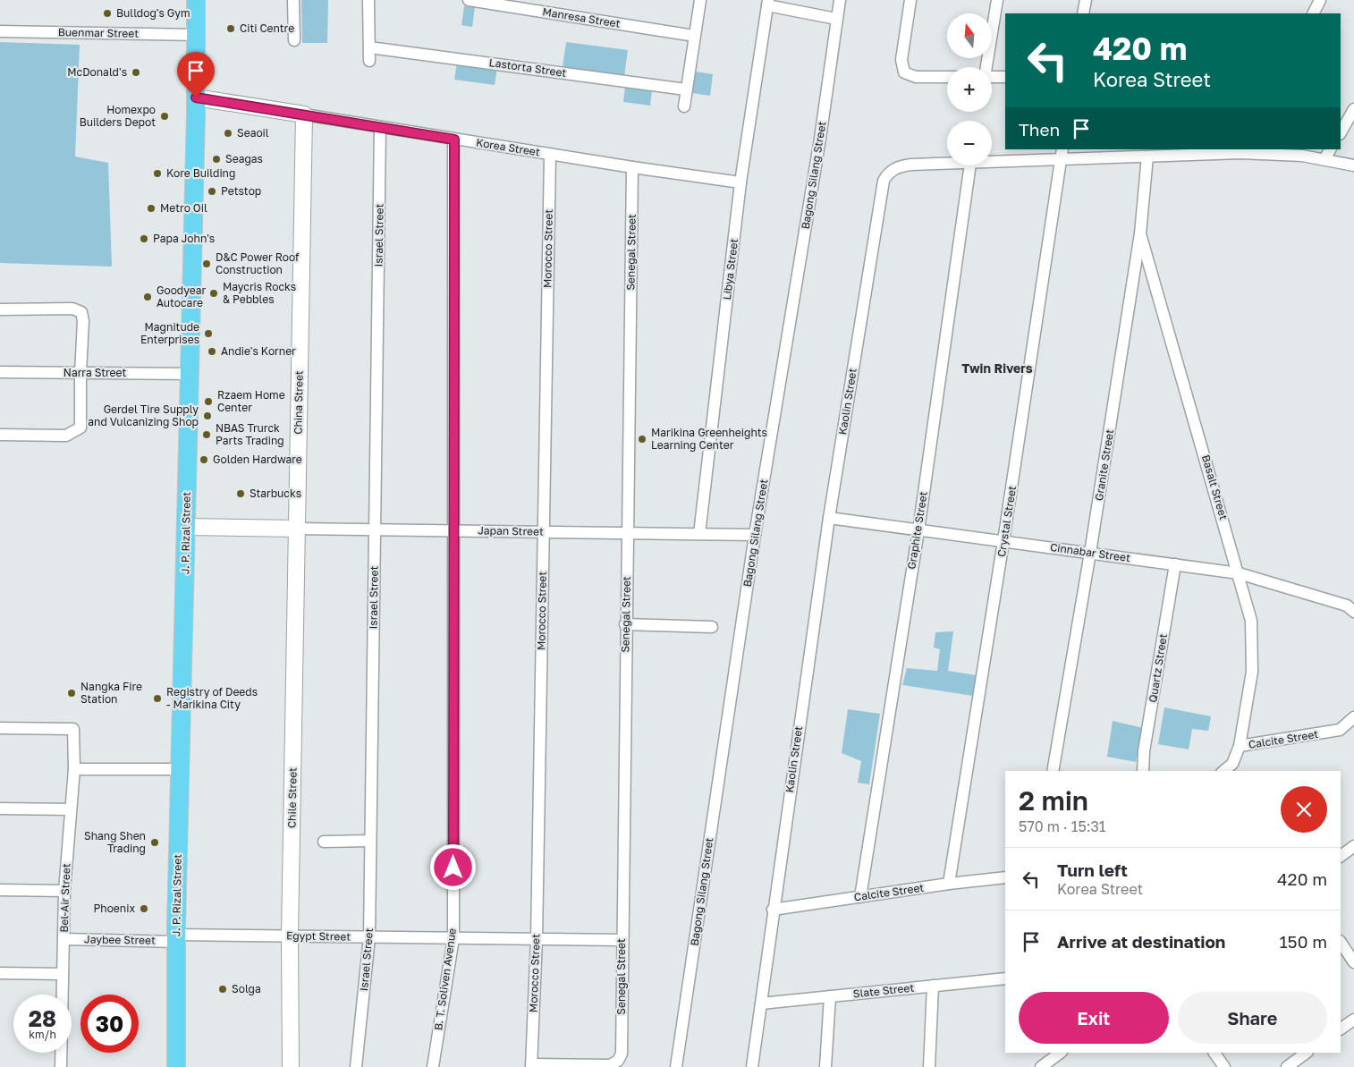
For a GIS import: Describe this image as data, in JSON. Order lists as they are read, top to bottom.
{
  "streets": {
    "main road": ["J. P. Rizal Street"],
    "street": [
      "Manresa Street",
      "Buenmar Street",
      "Lastorta Street",
      "Korea Street",
      "Bagong Silang Street",
      "Israel Street",
      "Morocco Street",
      "Senegal Street",
      "Libya Street",
      "Narra Street",
      "Kaolin Street",
      "China Street",
      "Granite Street",
      "Basalt Street",
      "Crystal Street",
      "Graphite Street",
      "Japan Street",
      "Cinnabar Street",
      "Quartz Street",
      "Calcite Street",
      "Chile Street",
      "Bel-Air Street",
      "Egypt Street",
      "Jaybee Street",
      "B. T. Soliven Avenue",
      "Slate Street"
    ]
  },
  "crossings": [
    ["Buenmar Street", "J. P. Rizal Street"],
    ["Korea Street", "Israel Street"],
    ["Korea Street", "Morocco Street"],
    ["Korea Street", "Senegal Street"],
    ["Korea Street", "Libya Street"],
    ["Korea Street", "China Street"],
    ["Korea Street", "J. P. Rizal Street"],
    ["Korea Street", "B. T. Soliven Avenue"],
    ["Bagong Silang Street", "Japan Street"],
    ["Israel Street", "Japan Street"],
    ["Israel Street", "Egypt Street"],
    ["Morocco Street", "Senegal Street"],
    ["Morocco Street", "Japan Street"],
    ["Morocco Street", "Egypt Street"],
    ["Senegal Street", "Japan Street"],
    ["Senegal Street", "Egypt Street"],
    ["Libya Street", "Japan Street"],
    ["Narra Street", "J. P. Rizal Street"],
    ["Kaolin Street", "Granite Street"],
    ["Kaolin Street", "Crystal Street"],
    ["Kaolin Street", "Cinnabar Street"],
    ["Kaolin Street", "Calcite Street"],
    ["Kaolin Street", "Slate Street"],
    ["China Street", "Japan Street"],
    ["China Street", "Chile Street"],
    ["Granite Street", "Basalt Street"],
    ["Granite Street", "Cinnabar Street"],
    ["Basalt Street", "Cinnabar Street"],
    ["Basalt Street", "Calcite Street"],
    ["Crystal Street", "Cinnabar Street"],
    ["Crystal Street", "Calcite Street"],
    ["Graphite Street", "Cinnabar Street"],
    ["Graphite Street", "Calcite Street"],
    ["Japan Street", "J. P. Rizal Street"],
    ["Japan Street", "Chile Street"],
    ["Japan Street", "B. T. Soliven Avenue"],
    ["J. P. Rizal Street", "Egypt Street"],
    ["J. P. Rizal Street", "Jaybee Street"],
    ["Cinnabar Street", "Quartz Street"],
    ["Chile Street", "Egypt Street"],
    ["Bel-Air Street", "Jaybee Street"],
    ["Egypt Street", "Jaybee Street"],
    ["Egypt Street", "B. T. Soliven Avenue"]
  ],
  "districts": ["Twin Rivers"],
  "places": [
    "Bulldog's Gym",
    "Citi Centre",
    "McDonald's",
    "Homexpo Builders Depot",
    "Seaoil",
    "Seagas",
    "Kore Building",
    "Petstop",
    "Metro Oil",
    "Papa John's",
    "D&C Power Roof Construction",
    "Maycris Rocks & Pebbles",
    "Goodyear Autocare",
    "Magnitude Enterprises",
    "Andie's Korner",
    "Rzaem Home Center",
    "Gerdel Tire Supply and Vulcanizing Shop",
    "NBAS Trurck Parts Trading",
    "Marikina Greenheights Learning Center",
    "Golden Hardware",
    "Starbucks",
    "Nangka Fire Station",
    "Registry of Deeds - Marikina City",
    "Shang Shen Trading",
    "Phoenix",
    "Solga"
  ],
  "north": "top",
  "page": {
    "map_buttons": ["+", "−"],
    "turn": ["420 m", "Korea Street"],
    "then": "Then",
    "heading": ["2 min", "570 m · 15:31"],
    "list": [
      {
        "name": "Turn left",
        "note": "Korea Street",
        "value": "420 m"
      },
      {
        "name": "Arrive at destination",
        "value": "150 m"
      }
    ],
    "buttons": ["Exit", "Share"],
    "speed": "28 km/h",
    "limit": "30"
  }
}
